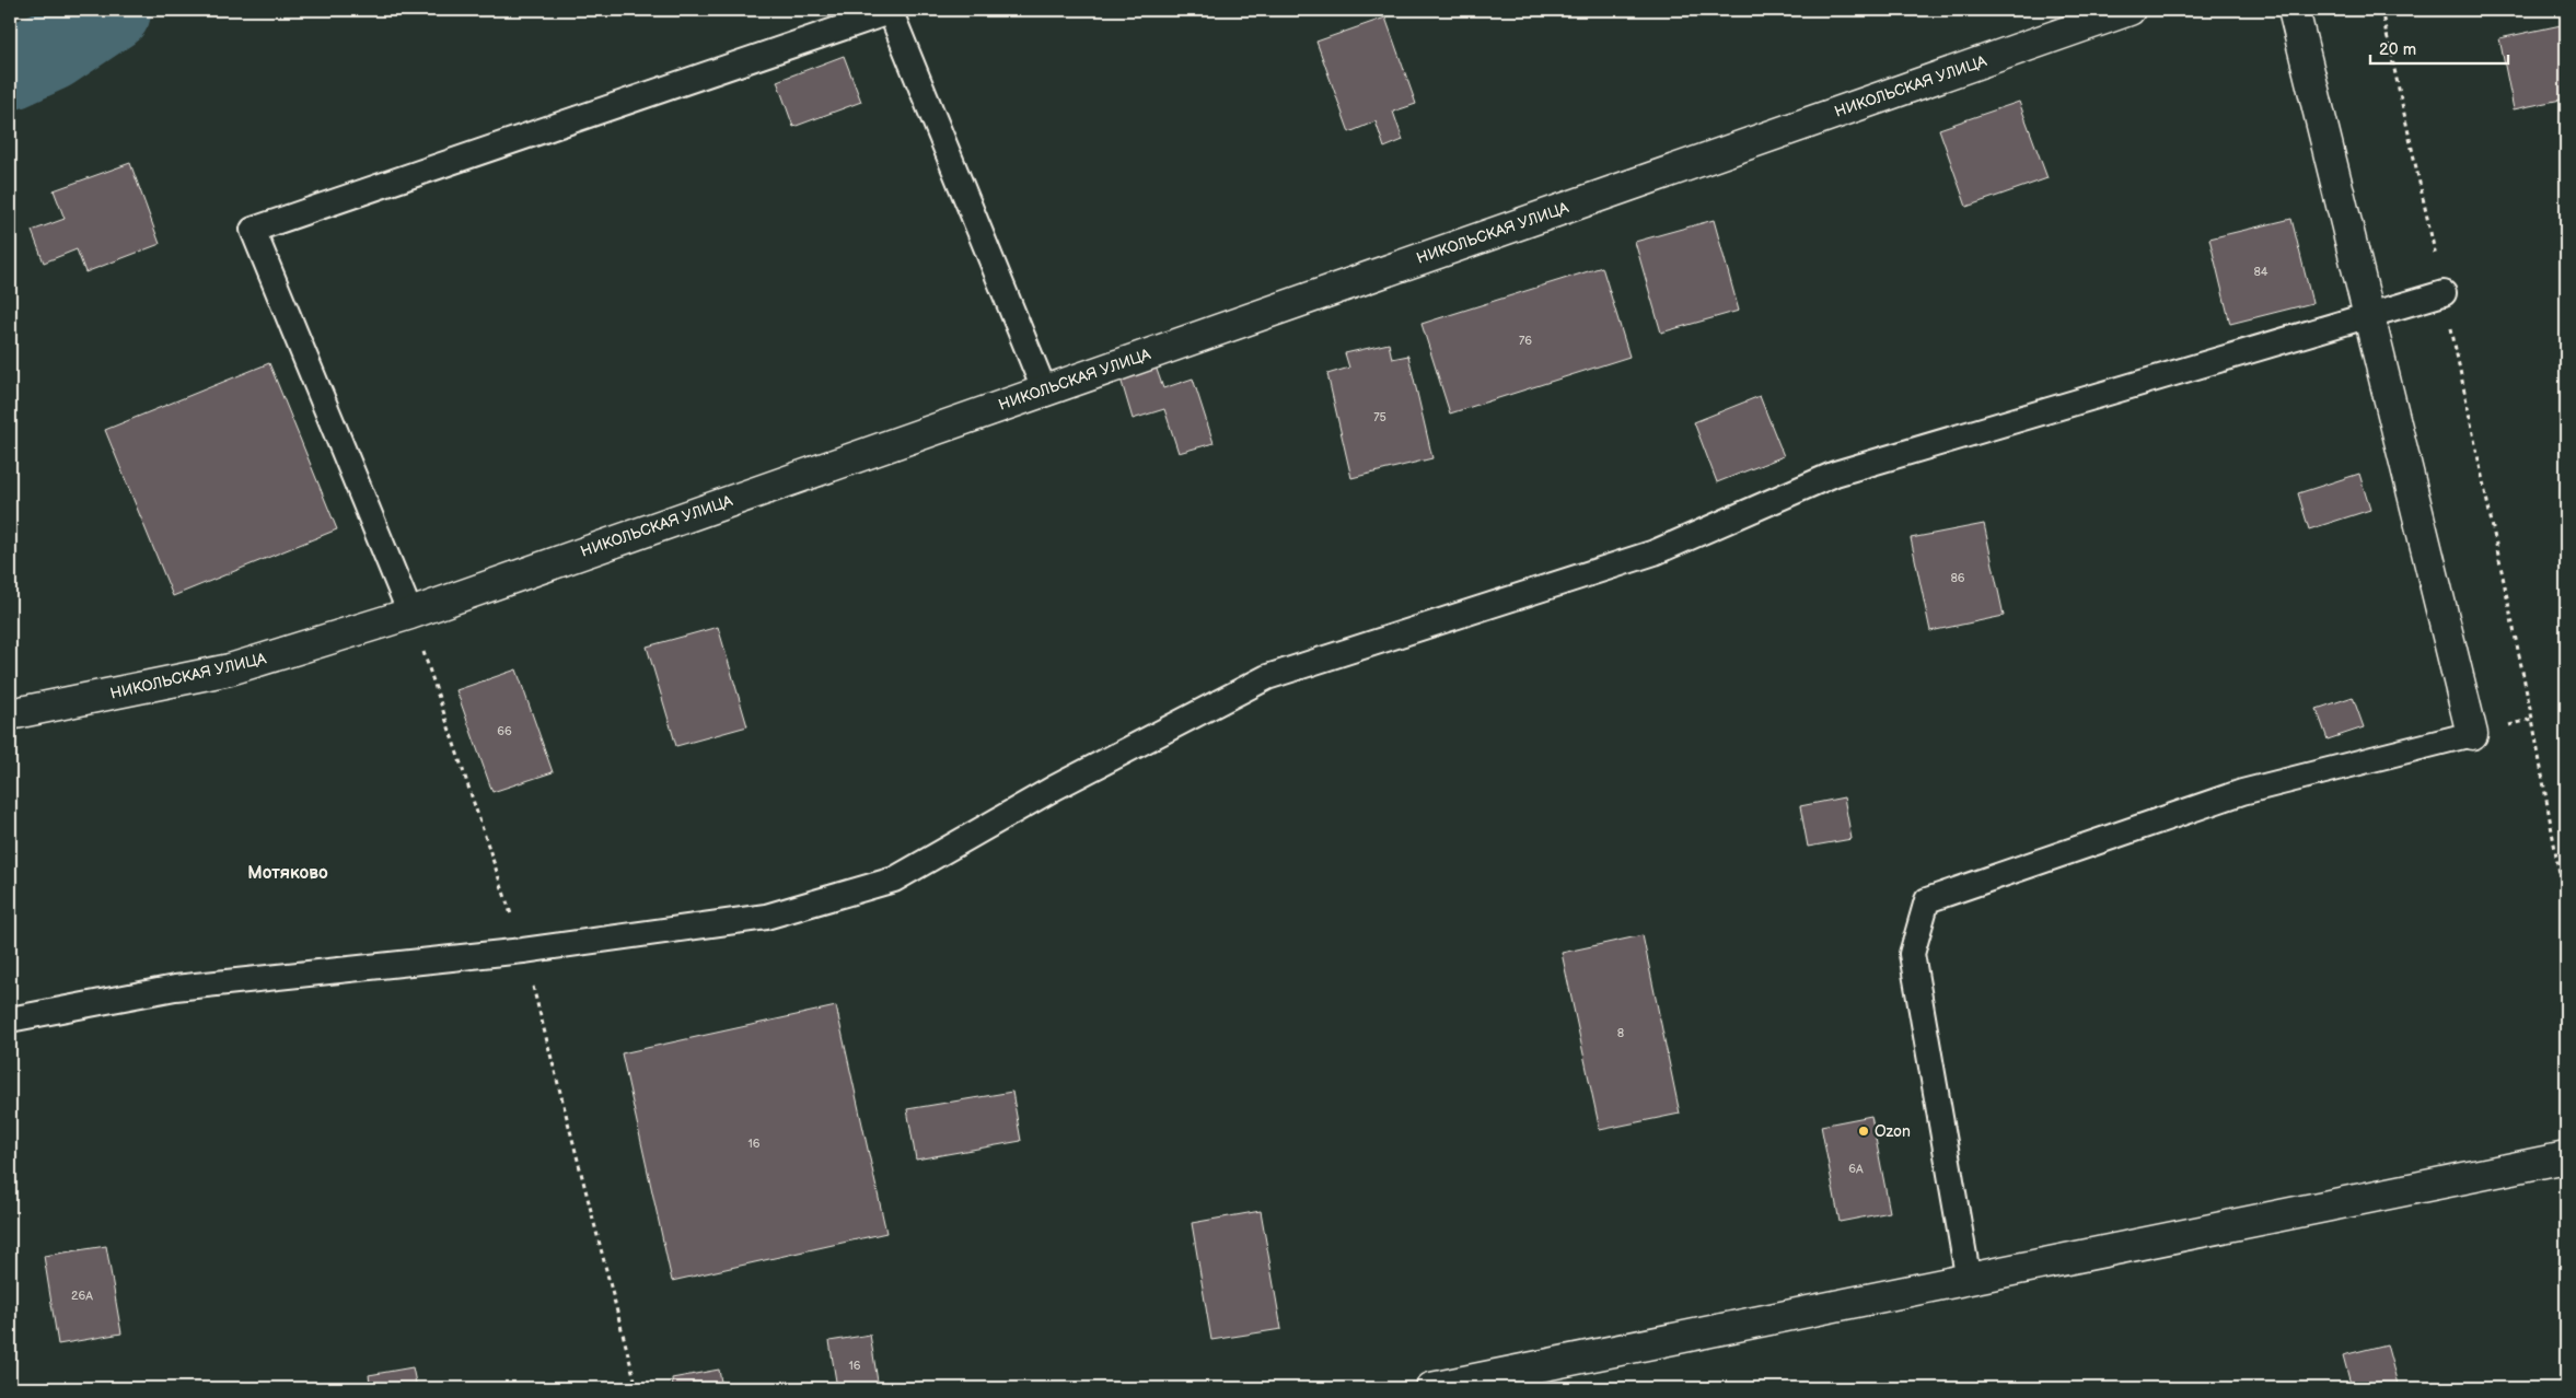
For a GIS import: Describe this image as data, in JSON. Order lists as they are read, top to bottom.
{
  "streets": {
    "street": ["НИКОЛЬСКАЯ УЛИЦА"]
  },
  "districts": ["Мотяково"],
  "places": ["Ozon"],
  "house_numbers": [
    "84",
    "76",
    "75",
    "86",
    "66",
    "8",
    "16",
    "6А",
    "26А",
    "16"
  ],
  "scale_bar": "20 m"
}
